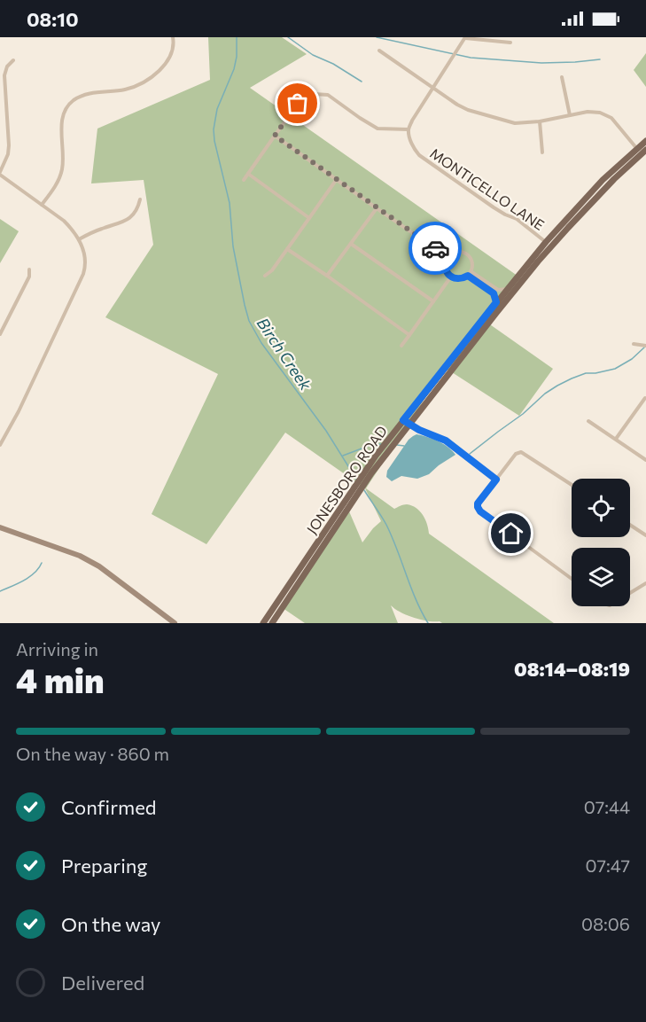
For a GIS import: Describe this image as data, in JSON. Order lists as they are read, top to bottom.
{
  "streets": {
    "main road": ["JONESBORO ROAD"],
    "street": ["MONTICELLO LANE"]
  },
  "crossings": [
    ["MONTICELLO LANE", "JONESBORO ROAD"]
  ],
  "water": ["Birch Creek"],
  "page": {
    "status": "08:10",
    "heading": ["4 min", "Arriving in", "08:14–08:19"],
    "bar": "On the way · 860 m",
    "list": [
      ["Confirmed", "07:44"],
      ["Preparing", "07:47"],
      ["On the way", "08:06"],
      "Delivered"
    ]
  }
}
